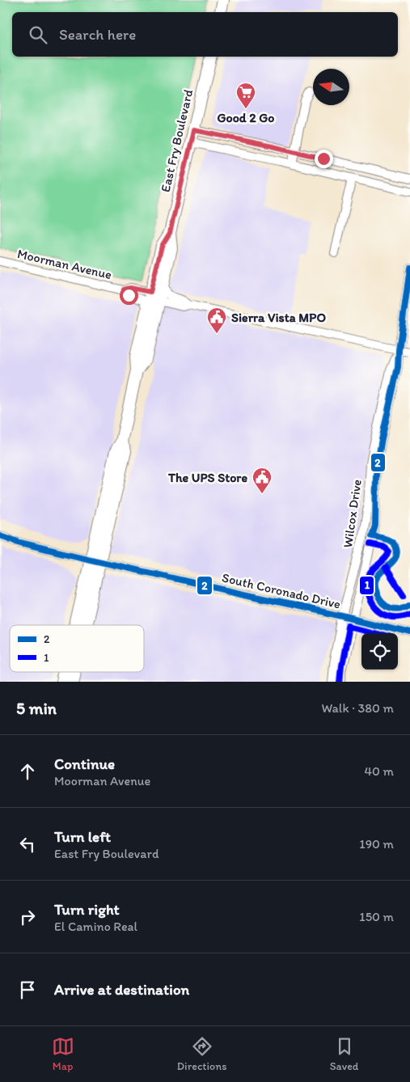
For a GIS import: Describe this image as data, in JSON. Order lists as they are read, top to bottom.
{
  "streets": {
    "main road": ["East Fry Boulevard"],
    "street": ["Moorman Avenue", "Wilcox Drive", "South Coronado Drive"]
  },
  "crossings": [
    ["East Fry Boulevard", "Moorman Avenue"],
    ["East Fry Boulevard", "South Coronado Drive"],
    ["Wilcox Drive", "South Coronado Drive"]
  ],
  "places": {
    "supermarket": ["Good 2 Go"],
    "public building": ["Sierra Vista MPO", "The UPS Store"]
  },
  "lines": ["transit line 2", "transit line 1"],
  "legend": ["2", "1"],
  "north": "left",
  "page": {
    "search": "Search here",
    "heading": ["5 min", "Walk · 380 m"],
    "list": [
      ["Continue", "Moorman Avenue", "40 m"],
      ["Turn left", "East Fry Boulevard", "190 m"],
      ["Turn right", "El Camino Real", "150 m"],
      "Arrive at destination"
    ],
    "nav": ["Map", "Directions", "Saved"]
  }
}
